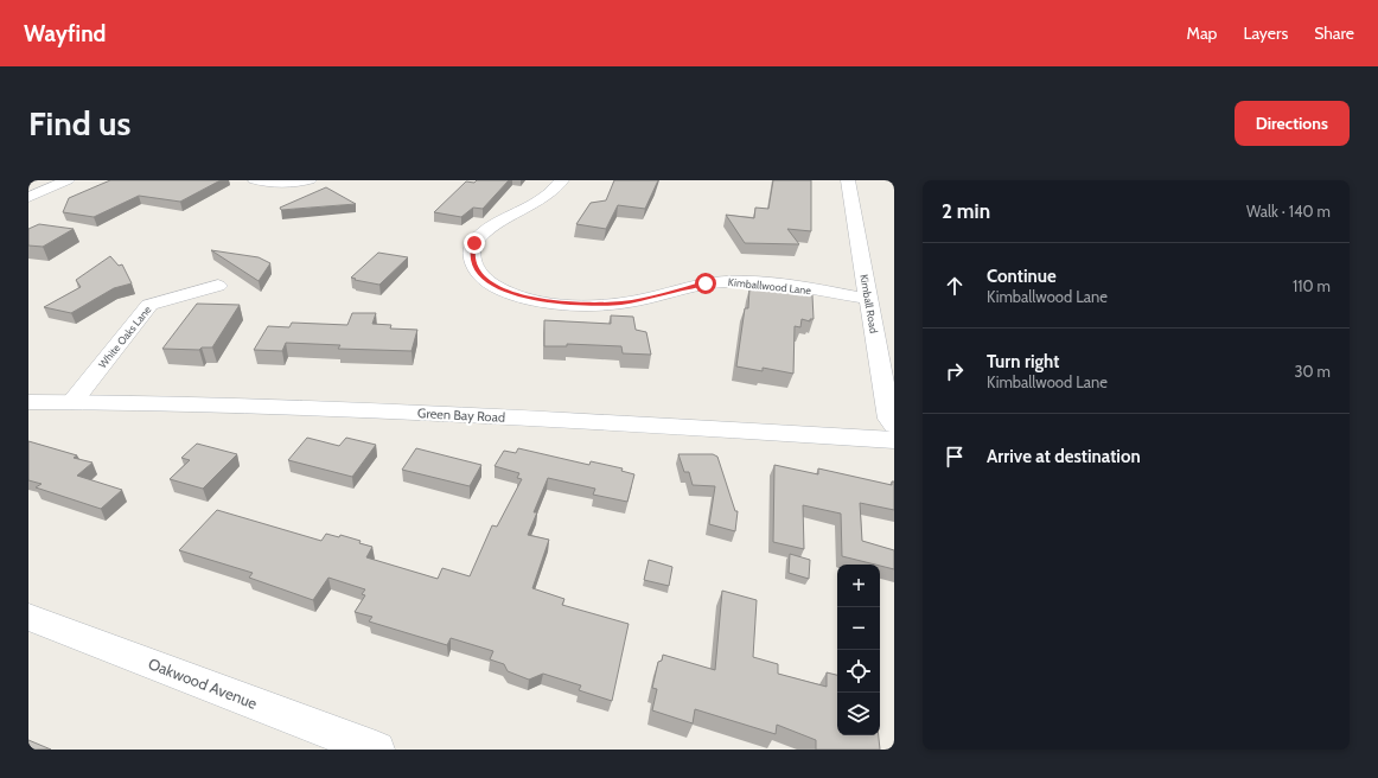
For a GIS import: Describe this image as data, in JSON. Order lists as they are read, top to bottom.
{
  "streets": {
    "street": [
      "Kimballwood Lane",
      "Kimball Road",
      "White Oaks Lane",
      "Green Bay Road",
      "Oakwood Avenue"
    ]
  },
  "crossings": [
    ["Kimballwood Lane", "Kimball Road"],
    ["White Oaks Lane", "Green Bay Road"]
  ],
  "page": {
    "header": "Wayfind",
    "nav": ["Map", "Layers", "Share"],
    "buttons": "Directions",
    "title": "Find us",
    "heading": ["2 min", "Walk · 140 m"],
    "list": [
      ["Continue", "Kimballwood Lane", "110 m"],
      ["Turn right", "Kimballwood Lane", "30 m"],
      "Arrive at destination"
    ],
    "map_buttons": ["+", "−"]
  }
}
